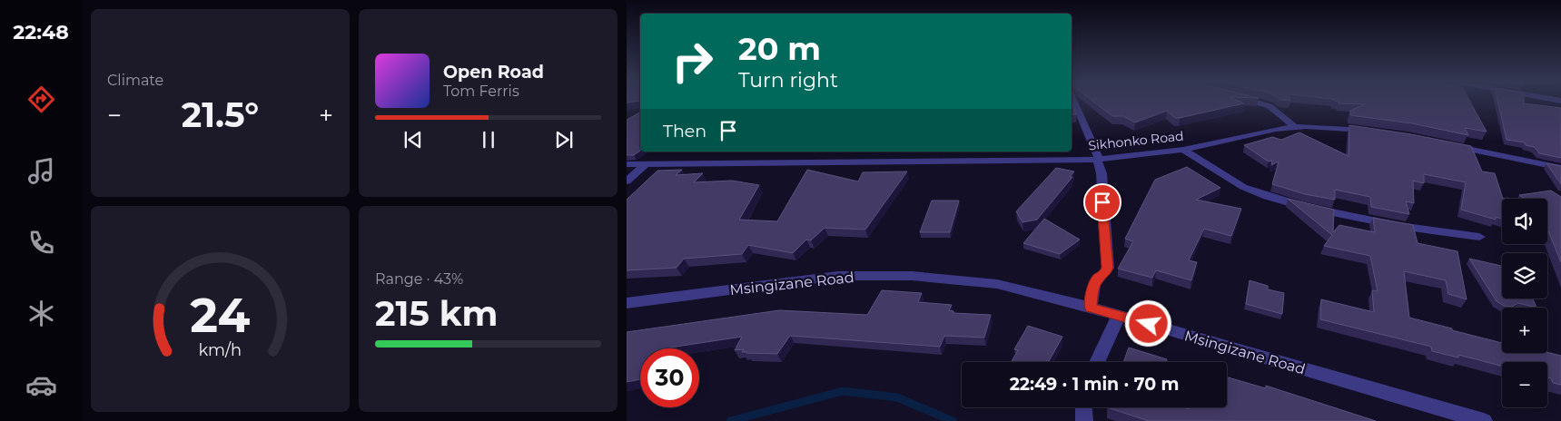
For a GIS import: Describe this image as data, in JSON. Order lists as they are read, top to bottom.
{
  "streets": {
    "street": ["Sikhonko Road", "Msingizane Road"]
  },
  "page": {
    "tabs": "22:48",
    "tile": [
      "Climate",
      ["Range · 43%", "215 km"]
    ],
    "turn": ["20 m", "Turn right"],
    "song": ["Open Road", "Tom Ferris"],
    "heat": ["−", "21.5°", "+"],
    "then": "Then",
    "map_buttons": ["+", "−"],
    "limit": "30",
    "trip": "22:49 · 1 min · 70 m",
    "gauge": ["24", "km/h"]
  }
}
